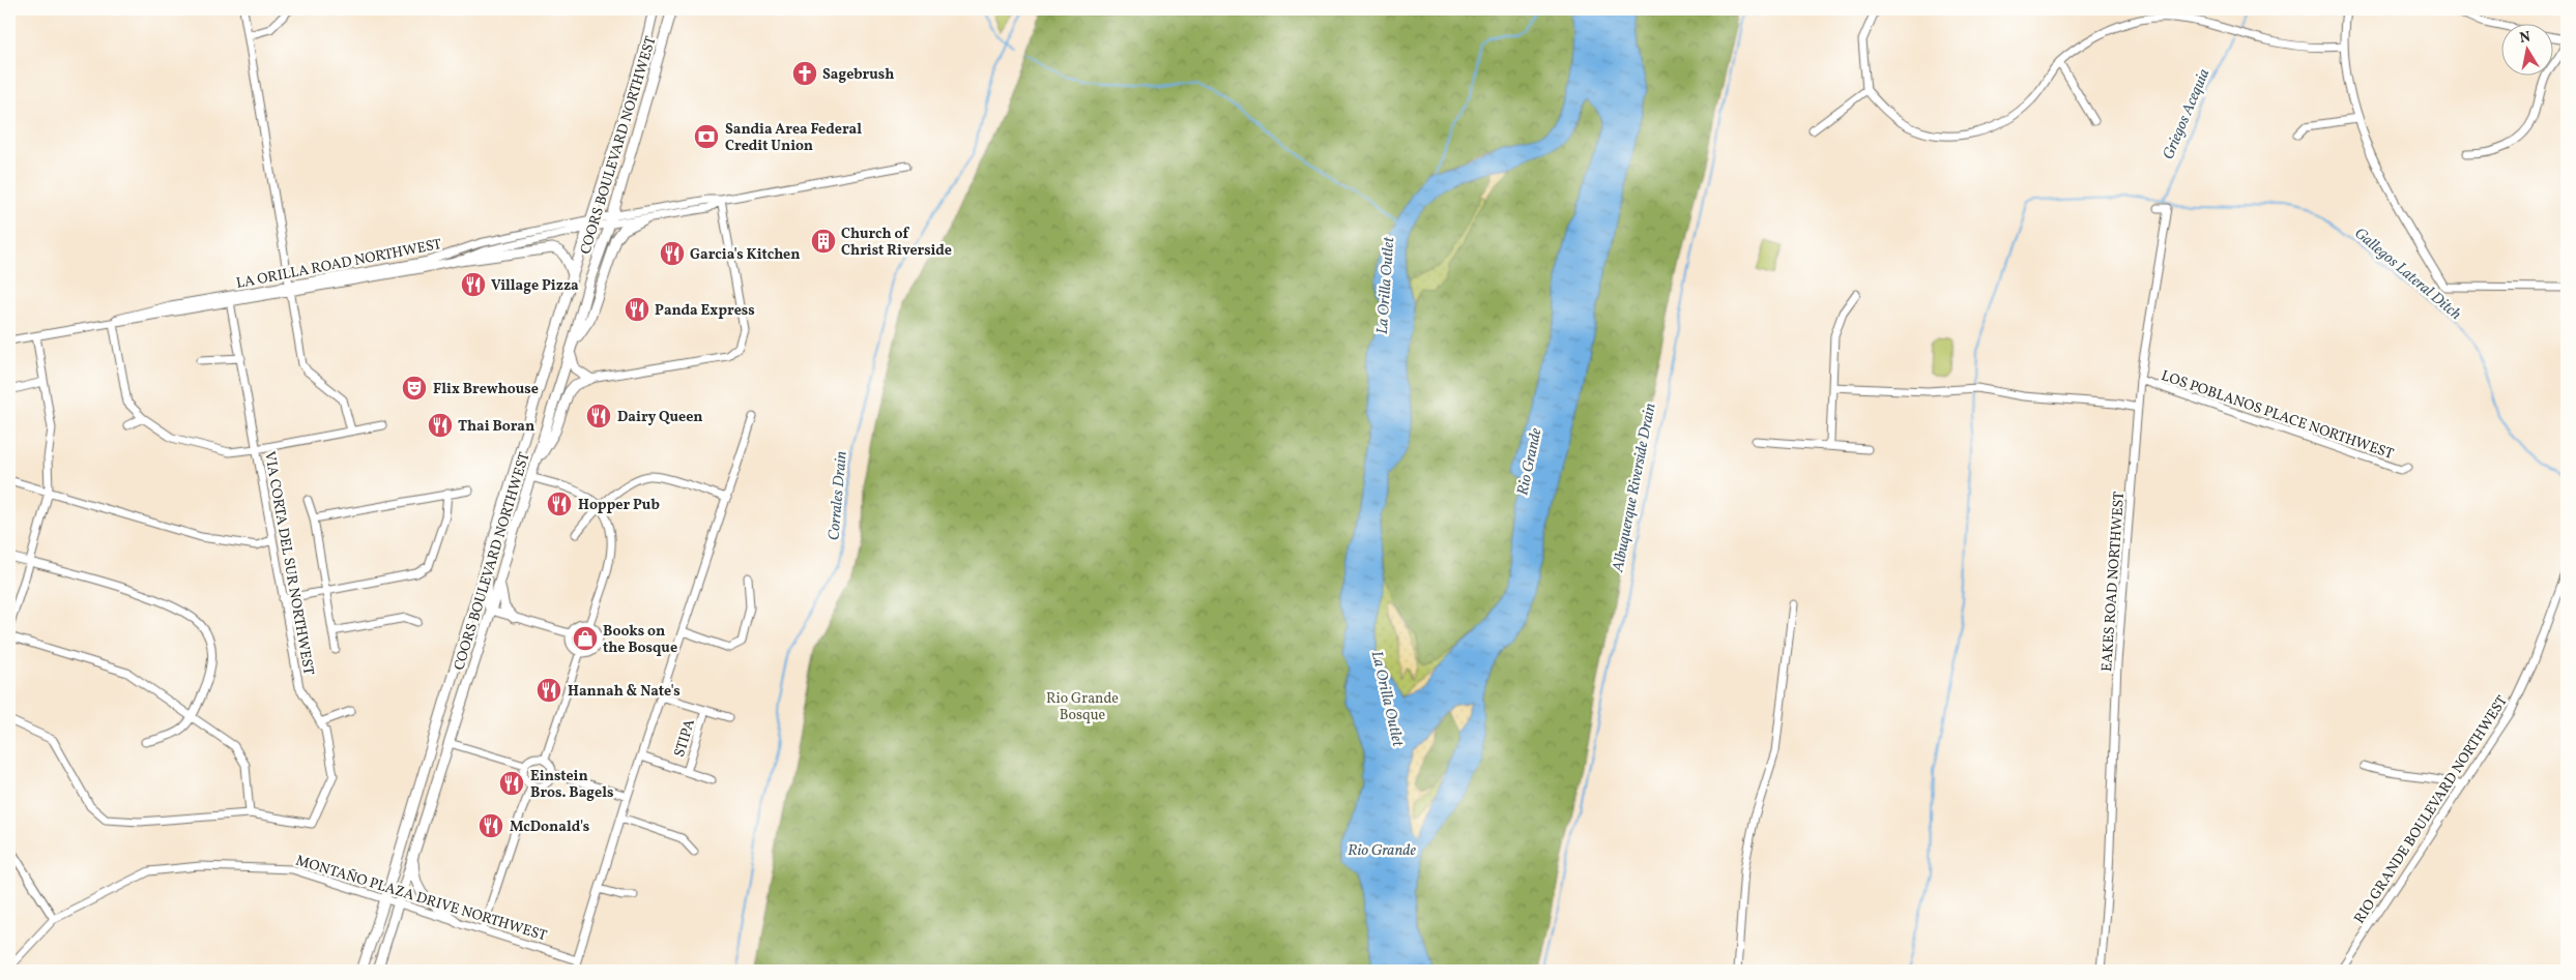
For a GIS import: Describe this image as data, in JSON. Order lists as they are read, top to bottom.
{
  "streets": {
    "main road": ["COORS BOULEVARD NORTHWEST"],
    "street": [
      "LA ORILLA ROAD NORTHWEST",
      "LOS POBLANOS PLACE NORTHWEST",
      "VIA CORTA DEL SUR NORTHWEST",
      "EAKES ROAD NORTHWEST",
      "STIPA",
      "RIO GRANDE BOULEVARD NORTHWEST",
      "MONTAÑO PLAZA DRIVE NORTHWEST"
    ]
  },
  "crossings": [
    ["COORS BOULEVARD NORTHWEST", "LA ORILLA ROAD NORTHWEST"],
    ["COORS BOULEVARD NORTHWEST", "MONTAÑO PLAZA DRIVE NORTHWEST"],
    ["LA ORILLA ROAD NORTHWEST", "VIA CORTA DEL SUR NORTHWEST"],
    ["LOS POBLANOS PLACE NORTHWEST", "EAKES ROAD NORTHWEST"]
  ],
  "water": [
    "Griegos Acequia",
    "Gallegos Lateral Ditch",
    "La Orilla Outlet",
    "Rio Grande",
    "Albuquerque Riverside Drain",
    "Corrales Drain"
  ],
  "parks": ["Rio Grande Bosque"],
  "places": {
    "church": ["Sagebrush"],
    "bank": ["Sandia Area Federal Credit Union"],
    "building": ["Church of Christ Riverside"],
    "restaurant": [
      "Garcia's Kitchen",
      "Village Pizza",
      "Panda Express",
      "Dairy Queen",
      "Thai Boran",
      "Hopper Pub",
      "Hannah & Nate's",
      "Einstein Bros. Bagels",
      "McDonald's"
    ],
    "theatre": ["Flix Brewhouse"],
    "shop": ["Books on the Bosque"]
  },
  "north": "top"
}
